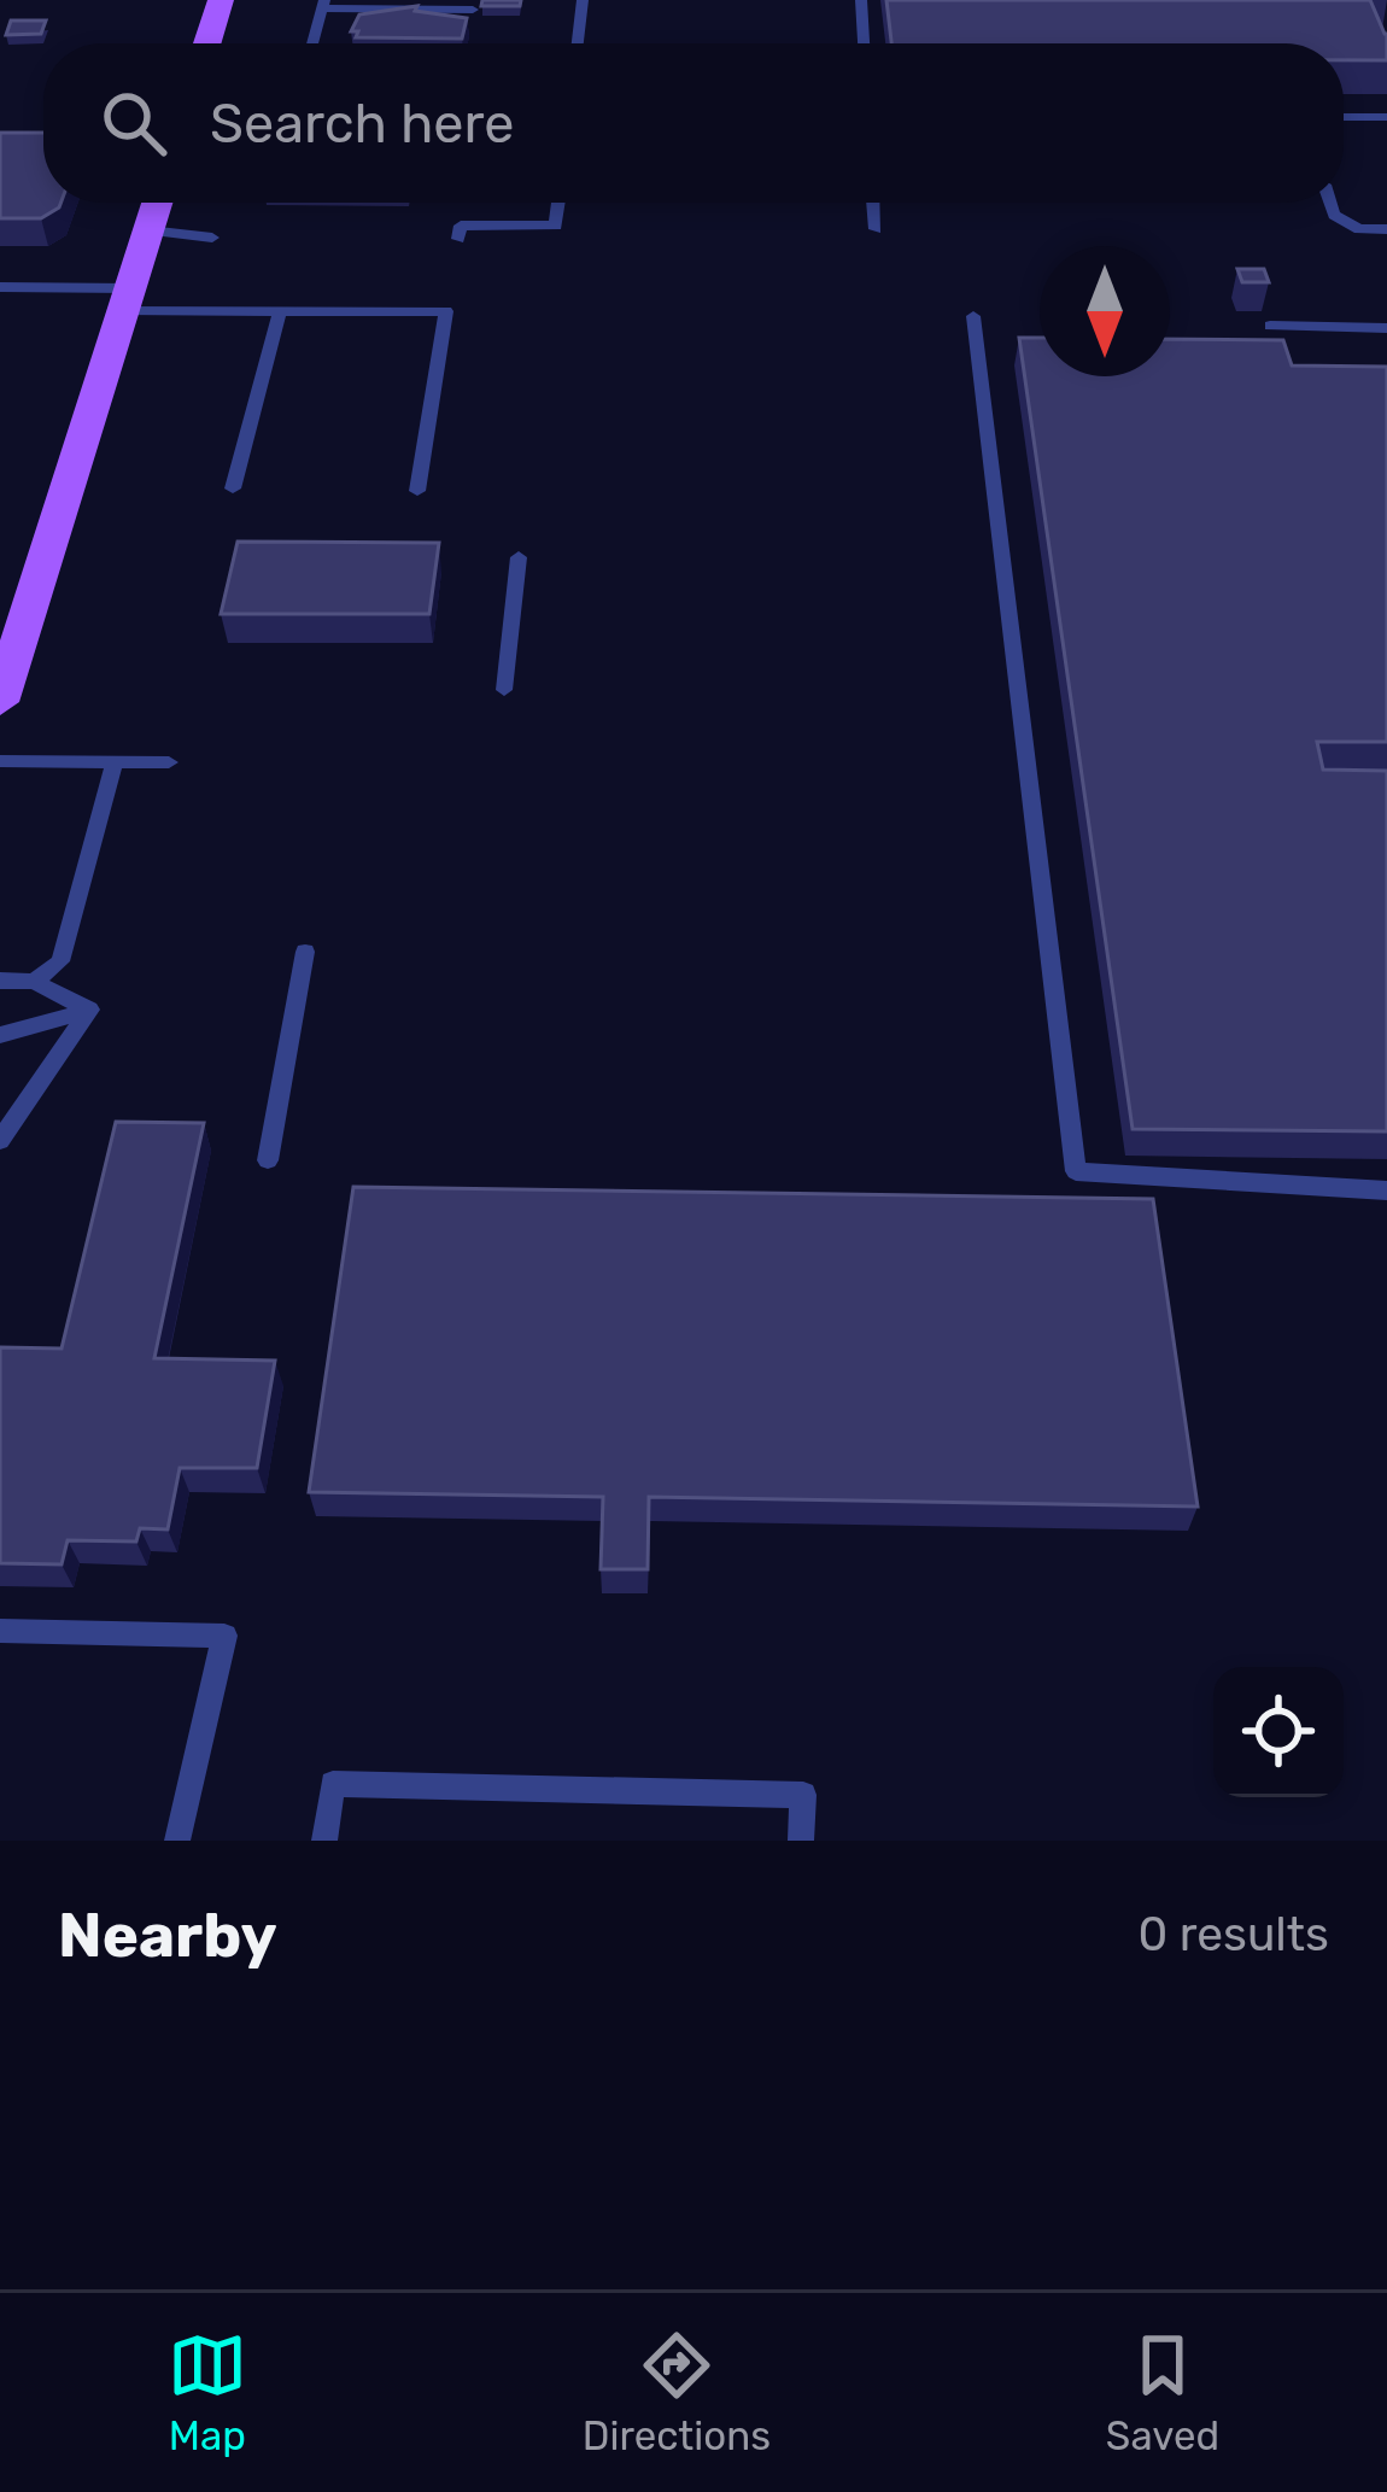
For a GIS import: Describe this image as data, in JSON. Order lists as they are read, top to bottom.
{
  "north": "bottom",
  "page": {
    "search": "Search here",
    "heading": ["Nearby", "0 results"],
    "nav": ["Map", "Directions", "Saved"]
  }
}
